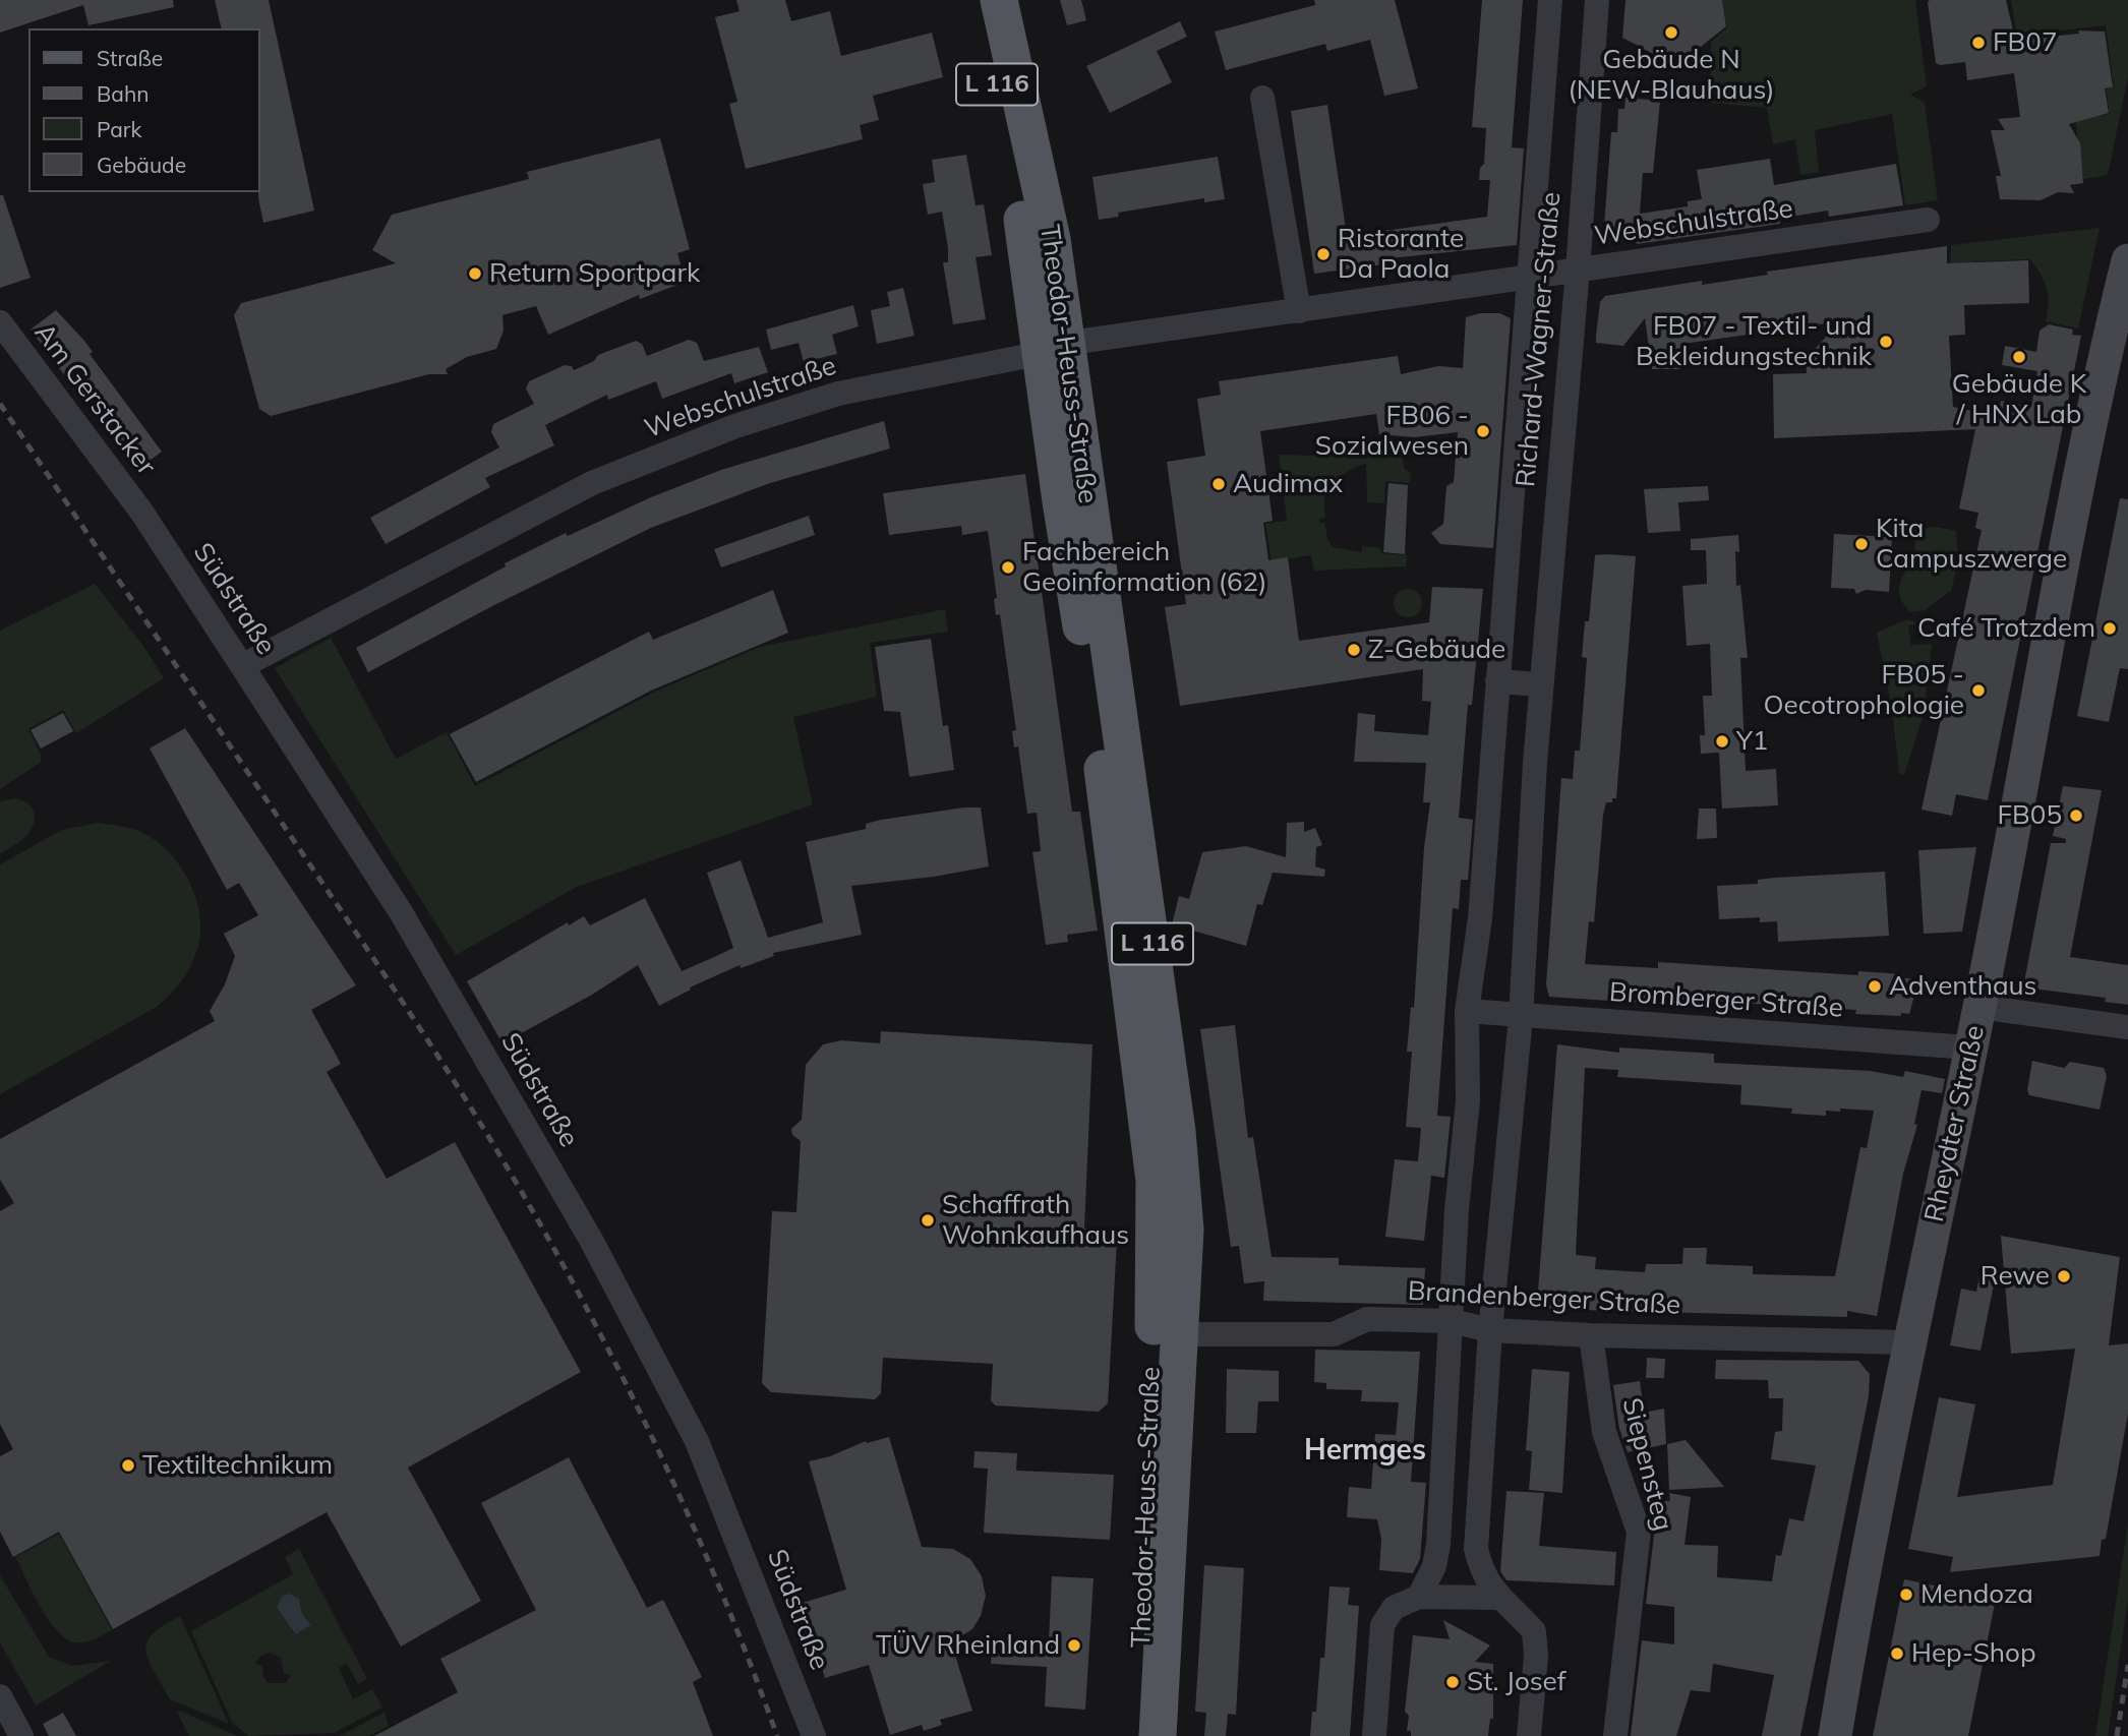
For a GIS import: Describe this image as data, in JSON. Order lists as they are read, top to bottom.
{
  "streets": {
    "main road": ["L 116", "Theodor-Heuss-Straße", "Rheydter Straße"],
    "street": [
      "Webschulstraße",
      "Richard-Wagner-Straße",
      "Am Gerstacker",
      "Südstraße",
      "Bromberger Straße",
      "Brandenberger Straße",
      "Siepensteg"
    ]
  },
  "crossings": [
    ["L 116", "Theodor-Heuss-Straße"],
    ["Webschulstraße", "Richard-Wagner-Straße"],
    ["Webschulstraße", "Theodor-Heuss-Straße"],
    ["Webschulstraße", "Südstraße"],
    ["Richard-Wagner-Straße", "Bromberger Straße"],
    ["Richard-Wagner-Straße", "Brandenberger Straße"],
    ["Theodor-Heuss-Straße", "Brandenberger Straße"],
    ["Am Gerstacker", "Südstraße"],
    ["Bromberger Straße", "Rheydter Straße"],
    ["Rheydter Straße", "Brandenberger Straße"],
    ["Brandenberger Straße", "Siepensteg"]
  ],
  "districts": ["Hermges"],
  "places": [
    "Gebäude N (NEW-Blauhaus)",
    "FB07",
    "Ristorante Da Paola",
    "Return Sportpark",
    "FB07 - Textil- und Bekleidungstechnik",
    "Gebäude K / HNX Lab",
    "FB06 - Sozialwesen",
    "Audimax",
    "Kita Campuszwerge",
    "Fachbereich Geoinformation (62)",
    "Café Trotzdem",
    "Z-Gebäude",
    "FB05 - Oecotrophologie",
    "Y1",
    "FB05",
    "Adventhaus",
    "Schaffrath Wohnkaufhaus",
    "Rewe",
    "Textiltechnikum",
    "Mendoza",
    "TÜV Rheinland",
    "Hep-Shop",
    "St. Josef"
  ],
  "legend": [
    "Straße",
    "Bahn",
    "Park",
    "Gebäude"
  ]
}
